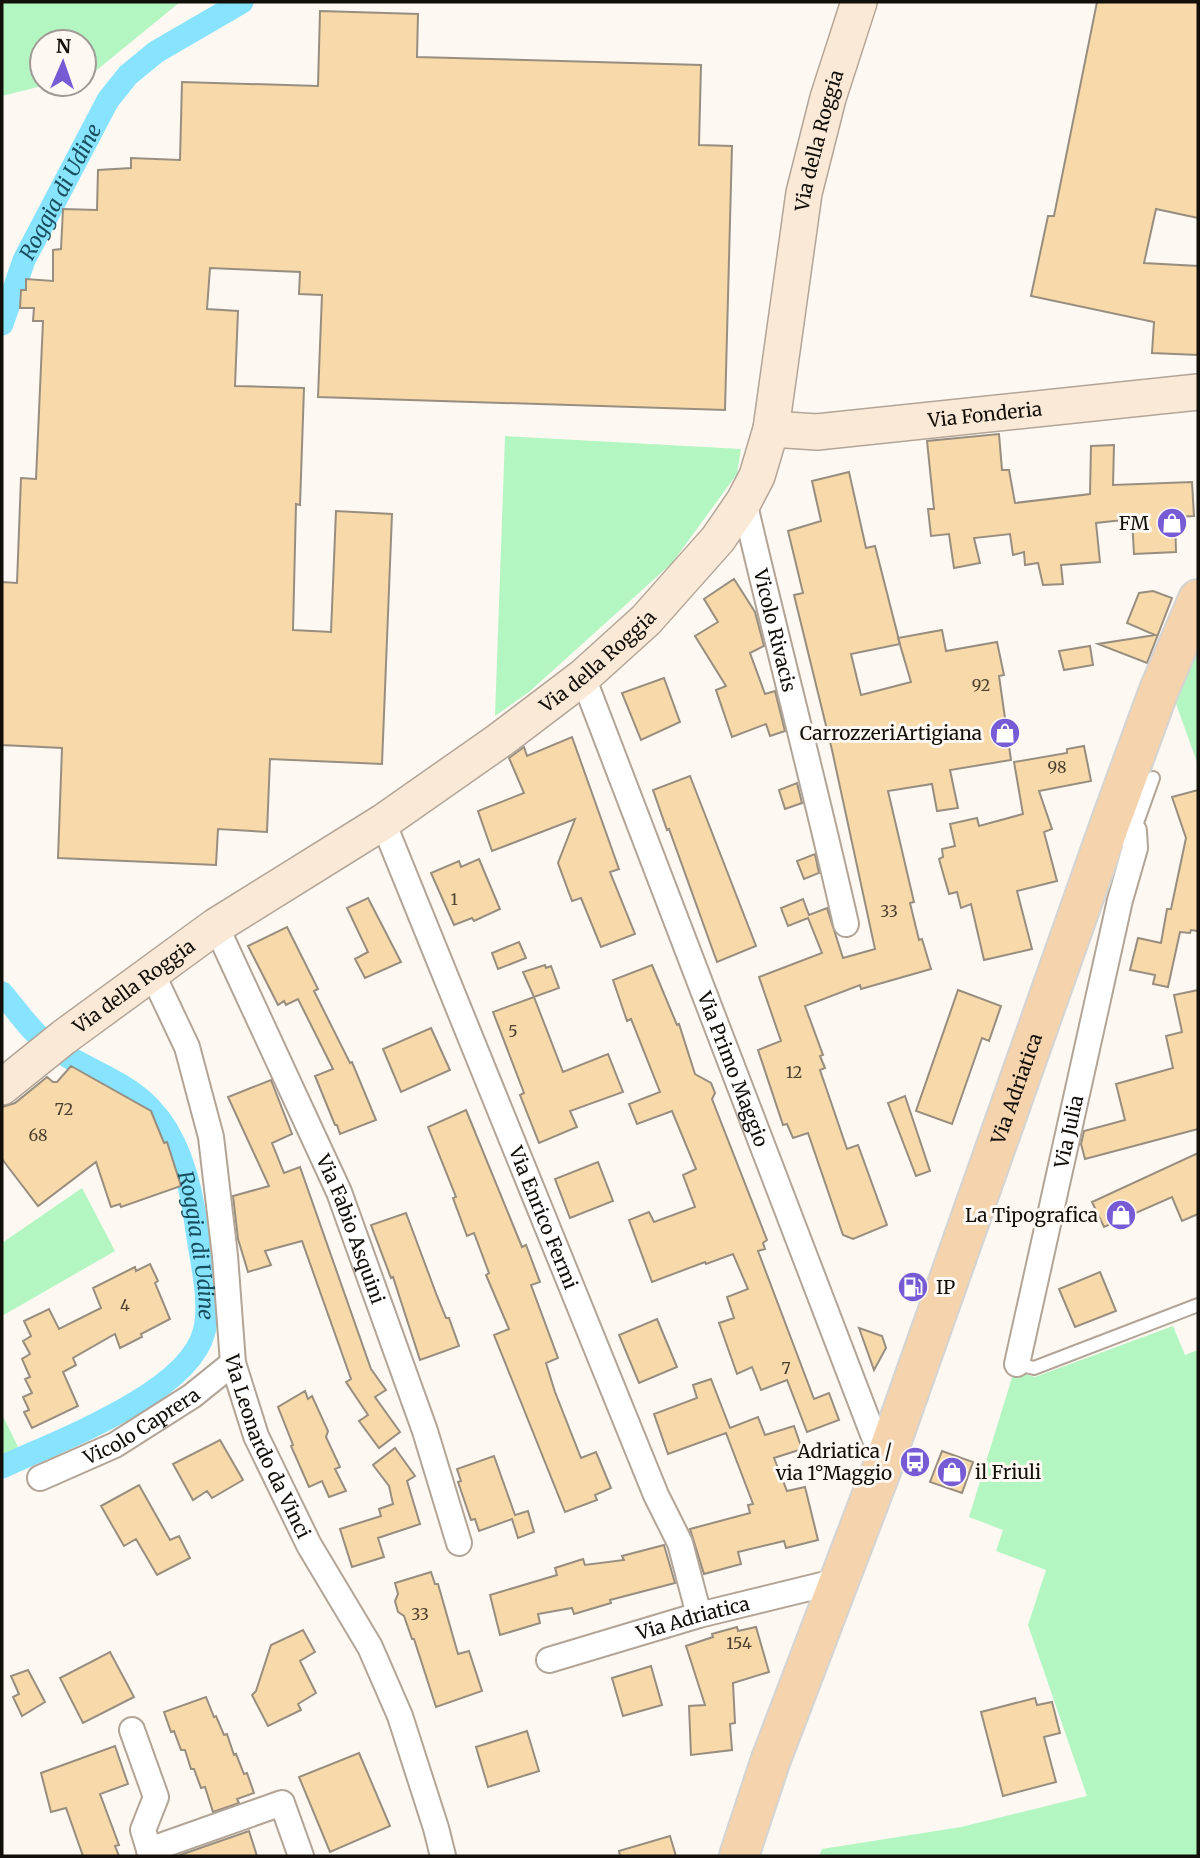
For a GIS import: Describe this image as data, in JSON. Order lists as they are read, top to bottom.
{
  "streets": {
    "main road": ["Via Adriatica"],
    "street": [
      "Via della Roggia",
      "Via Fonderia",
      "Vicolo Rivacis",
      "Via Primo Maggio",
      "Via Julia",
      "Via Enrico Fermi",
      "Via Fabio Asquini",
      "Vicolo Caprera",
      "Via Leonardo da Vinci"
    ]
  },
  "crossings": [
    ["Via della Roggia", "Via Fonderia"],
    ["Via della Roggia", "Vicolo Rivacis"],
    ["Via della Roggia", "Via Primo Maggio"],
    ["Via della Roggia", "Via Enrico Fermi"],
    ["Via della Roggia", "Via Fabio Asquini"],
    ["Via della Roggia", "Via Leonardo da Vinci"],
    ["Via Primo Maggio", "Via Adriatica"],
    ["Via Adriatica", "Via Julia"],
    ["Via Adriatica", "Via Enrico Fermi"],
    ["Vicolo Caprera", "Via Leonardo da Vinci"]
  ],
  "water": ["Roggia di Udine"],
  "places": {
    "shop": [
      "FM",
      "CarrozzeriArtigiana",
      "La Tipografica",
      "il Friuli"
    ],
    "fuel station": ["IP"],
    "bus stop": ["Adriatica / via 1°Maggio"]
  },
  "house_numbers": [
    "92",
    "98",
    "1",
    "33",
    "5",
    "12",
    "72",
    "68",
    "4",
    "7",
    "33",
    "154"
  ],
  "north": "top"
}
